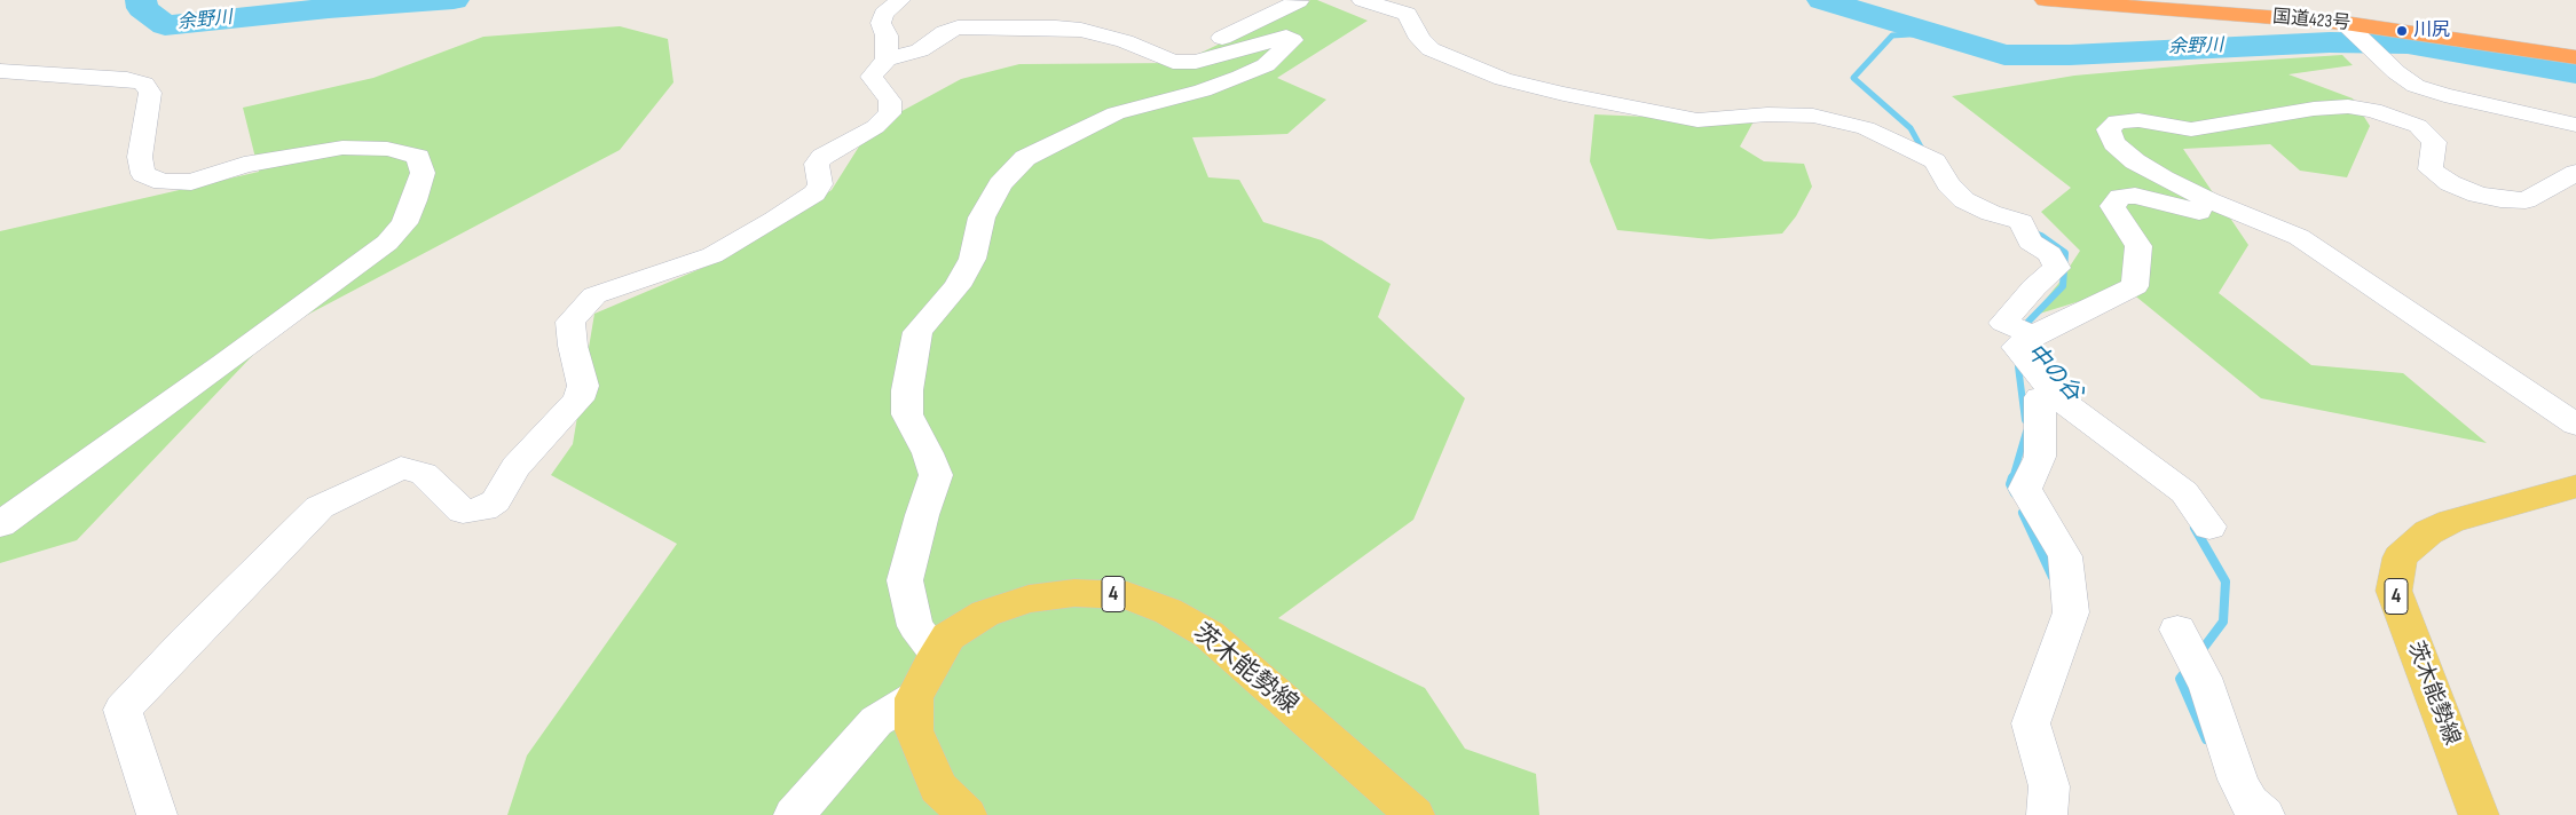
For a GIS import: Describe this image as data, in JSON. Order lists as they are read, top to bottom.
{
  "streets": {
    "highway": ["国道423号"],
    "main road": ["4", "茨木能勢線"]
  },
  "water": ["余野川", "中の谷"],
  "places": ["川尻"]
}
